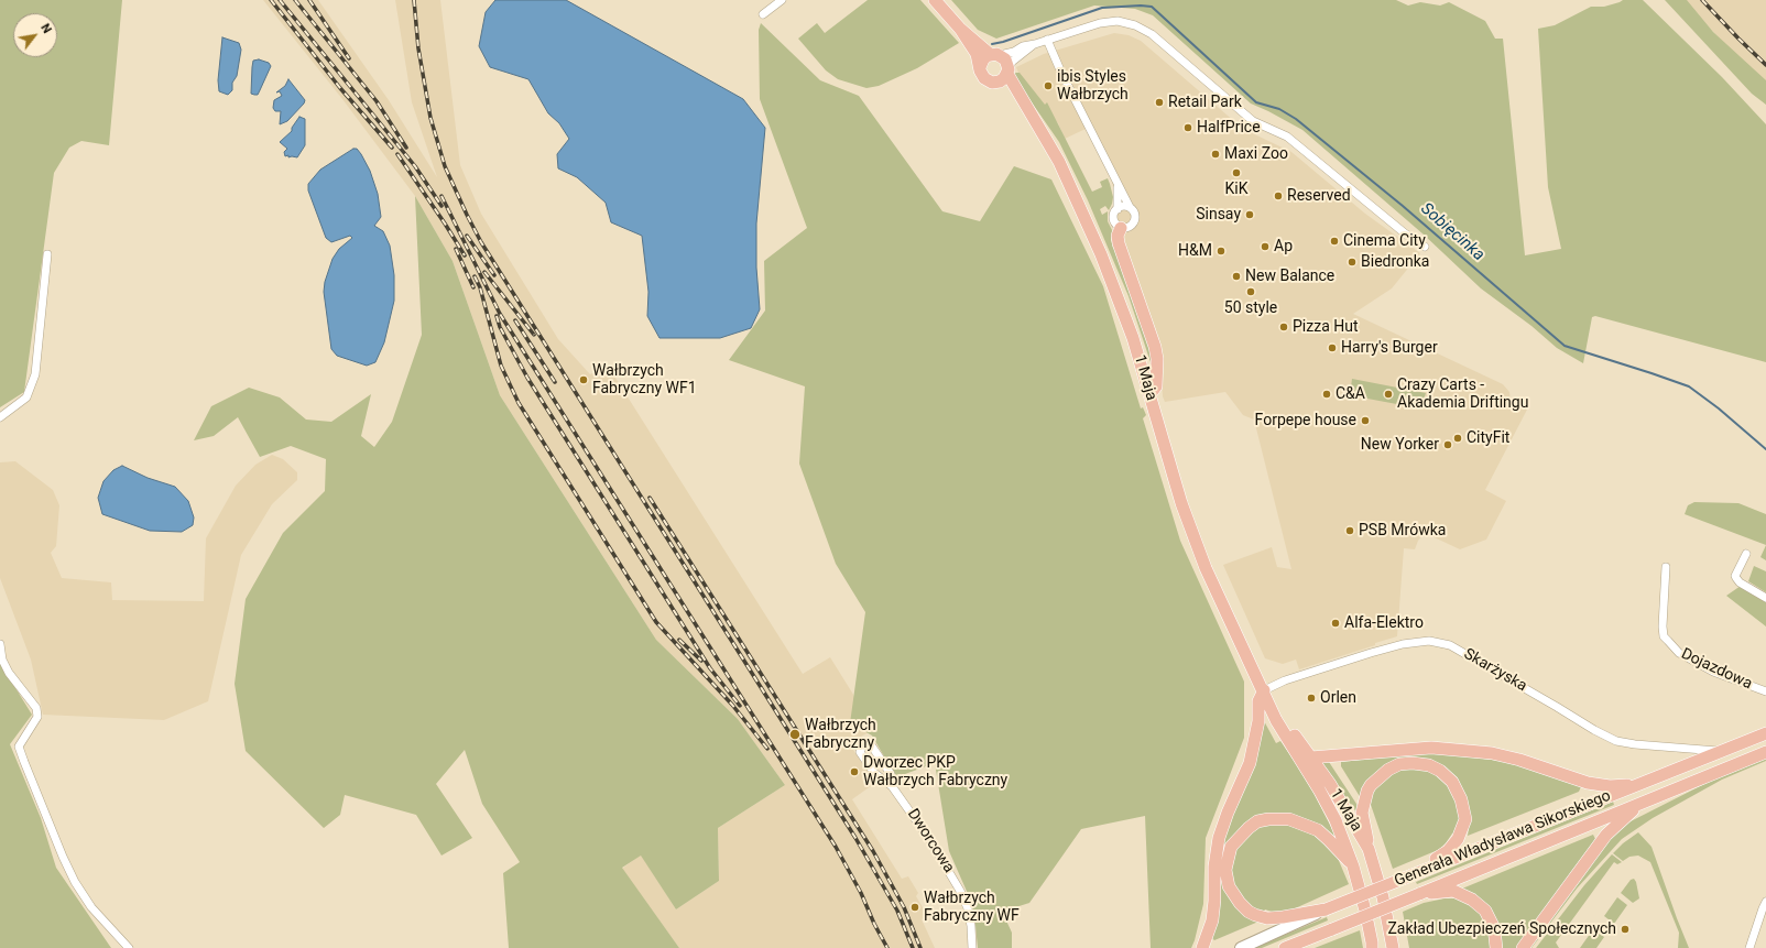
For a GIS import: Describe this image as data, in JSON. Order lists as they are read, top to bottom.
{
  "streets": {
    "main road": ["1 Maja", "Generała Władysława Sikorskiego"],
    "street": ["Dojazdowa", "Skarżyska", "Dworcowa"]
  },
  "crossings": [
    ["1 Maja", "Skarżyska"],
    ["Skarżyska", "Generała Władysława Sikorskiego"]
  ],
  "water": ["Sobięcinka"],
  "places": [
    "ibis Styles Wałbrzych",
    "Retail Park",
    "HalfPrice",
    "Maxi Zoo",
    "KiK",
    "Reserved",
    "Sinsay",
    "Cinema City",
    "Ap",
    "H&M",
    "Biedronka",
    "New Balance",
    "50 style",
    "Pizza Hut",
    "Harry's Burger",
    "Wałbrzych Fabryczny WF1",
    "C&A",
    "Crazy Carts - Akademia Driftingu",
    "Forpepe house",
    "CityFit",
    "New Yorker",
    "PSB Mrówka",
    "Alfa-Elektro",
    "Orlen",
    "Wałbrzych Fabryczny",
    "Dworzec PKP Wałbrzych Fabryczny",
    "Wałbrzych Fabryczny WF",
    "Zakład Ubezpieczeń Społecznych"
  ],
  "north": "top right"
}
